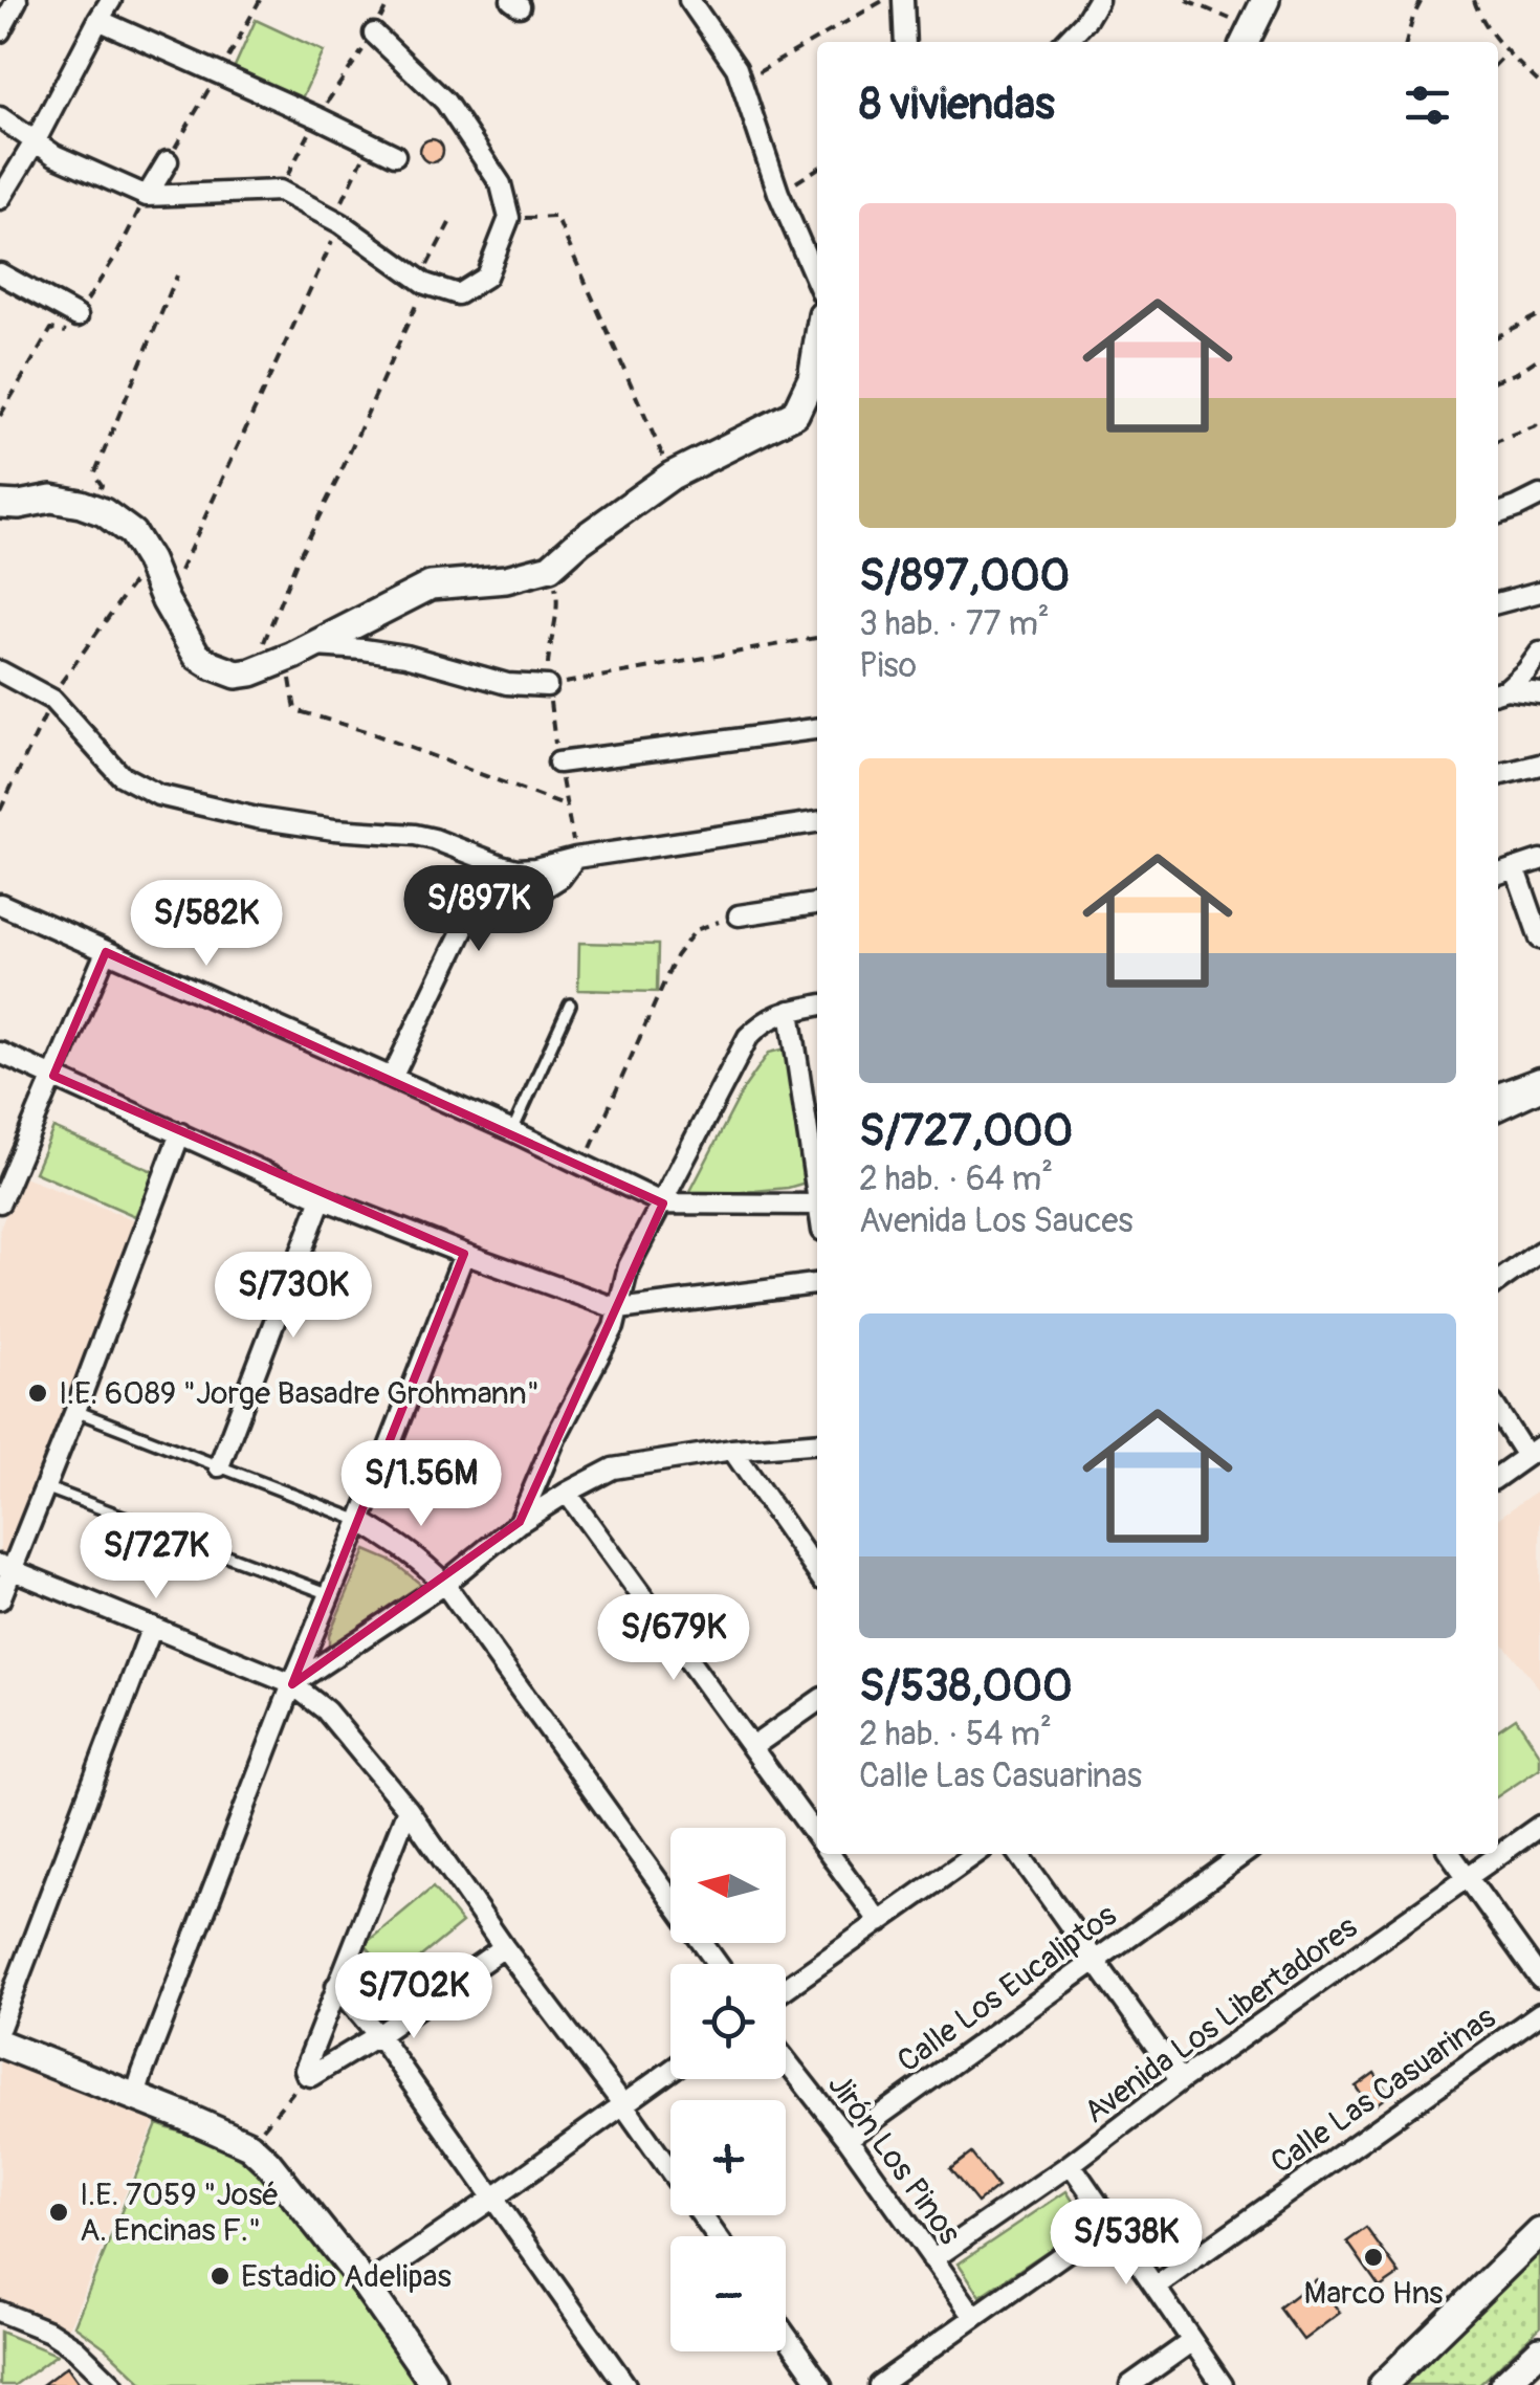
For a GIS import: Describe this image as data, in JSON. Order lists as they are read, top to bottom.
{
  "streets": {
    "street": [
      "Calle Los Eucaliptos",
      "Avenida Los Libertadores",
      "Calle Las Casuarinas",
      "Jirón Los Pinos"
    ]
  },
  "crossings": [
    ["Calle Los Eucaliptos", "Jirón Los Pinos"],
    ["Avenida Los Libertadores", "Jirón Los Pinos"]
  ],
  "places": [
    "I.E. 6089 \"Jorge Basadre Grohmann\"",
    "I.E. 7059 \"José A. Encinas F.\"",
    "Marco Hns",
    "Estadio Adelipas"
  ],
  "north": "left",
  "page": {
    "heading": "8 viviendas",
    "list": [
      {
        "name": "S/897,000",
        "note": "3 hab. · 77 m² · Piso"
      },
      {
        "name": "S/727,000",
        "note": "2 hab. · 64 m² · Avenida Los Sauces"
      },
      {
        "name": "S/538,000",
        "note": "2 hab. · 54 m² · Calle Las Casuarinas"
      }
    ],
    "price": [
      "S/897K",
      "S/582K",
      "S/730K",
      "S/1.56M",
      "S/727K",
      "S/679K",
      "S/702K",
      "S/538K"
    ],
    "map_buttons": ["+", "−"]
  }
}
